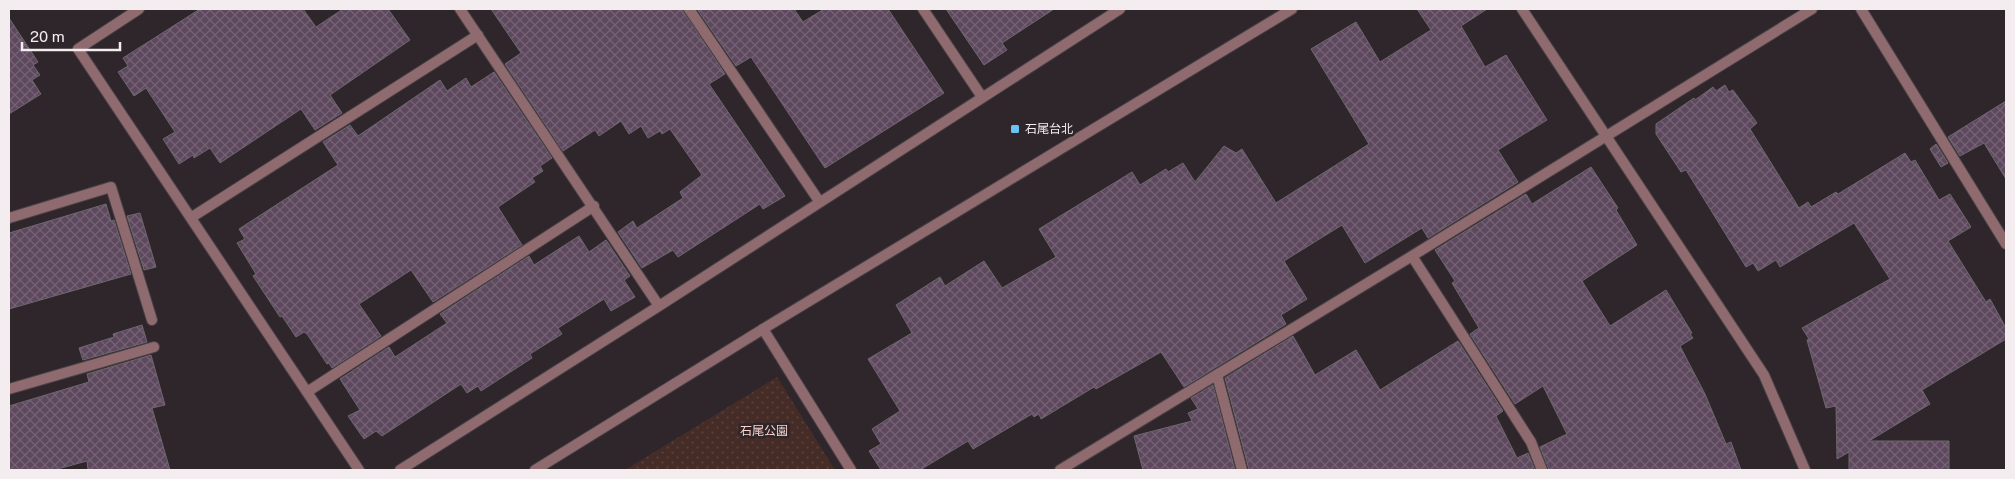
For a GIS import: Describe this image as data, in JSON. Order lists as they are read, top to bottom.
{
  "parks": ["石尾公園"],
  "places": {
    "transit": ["石尾台北"]
  },
  "scale_bar": "20 m"
}
